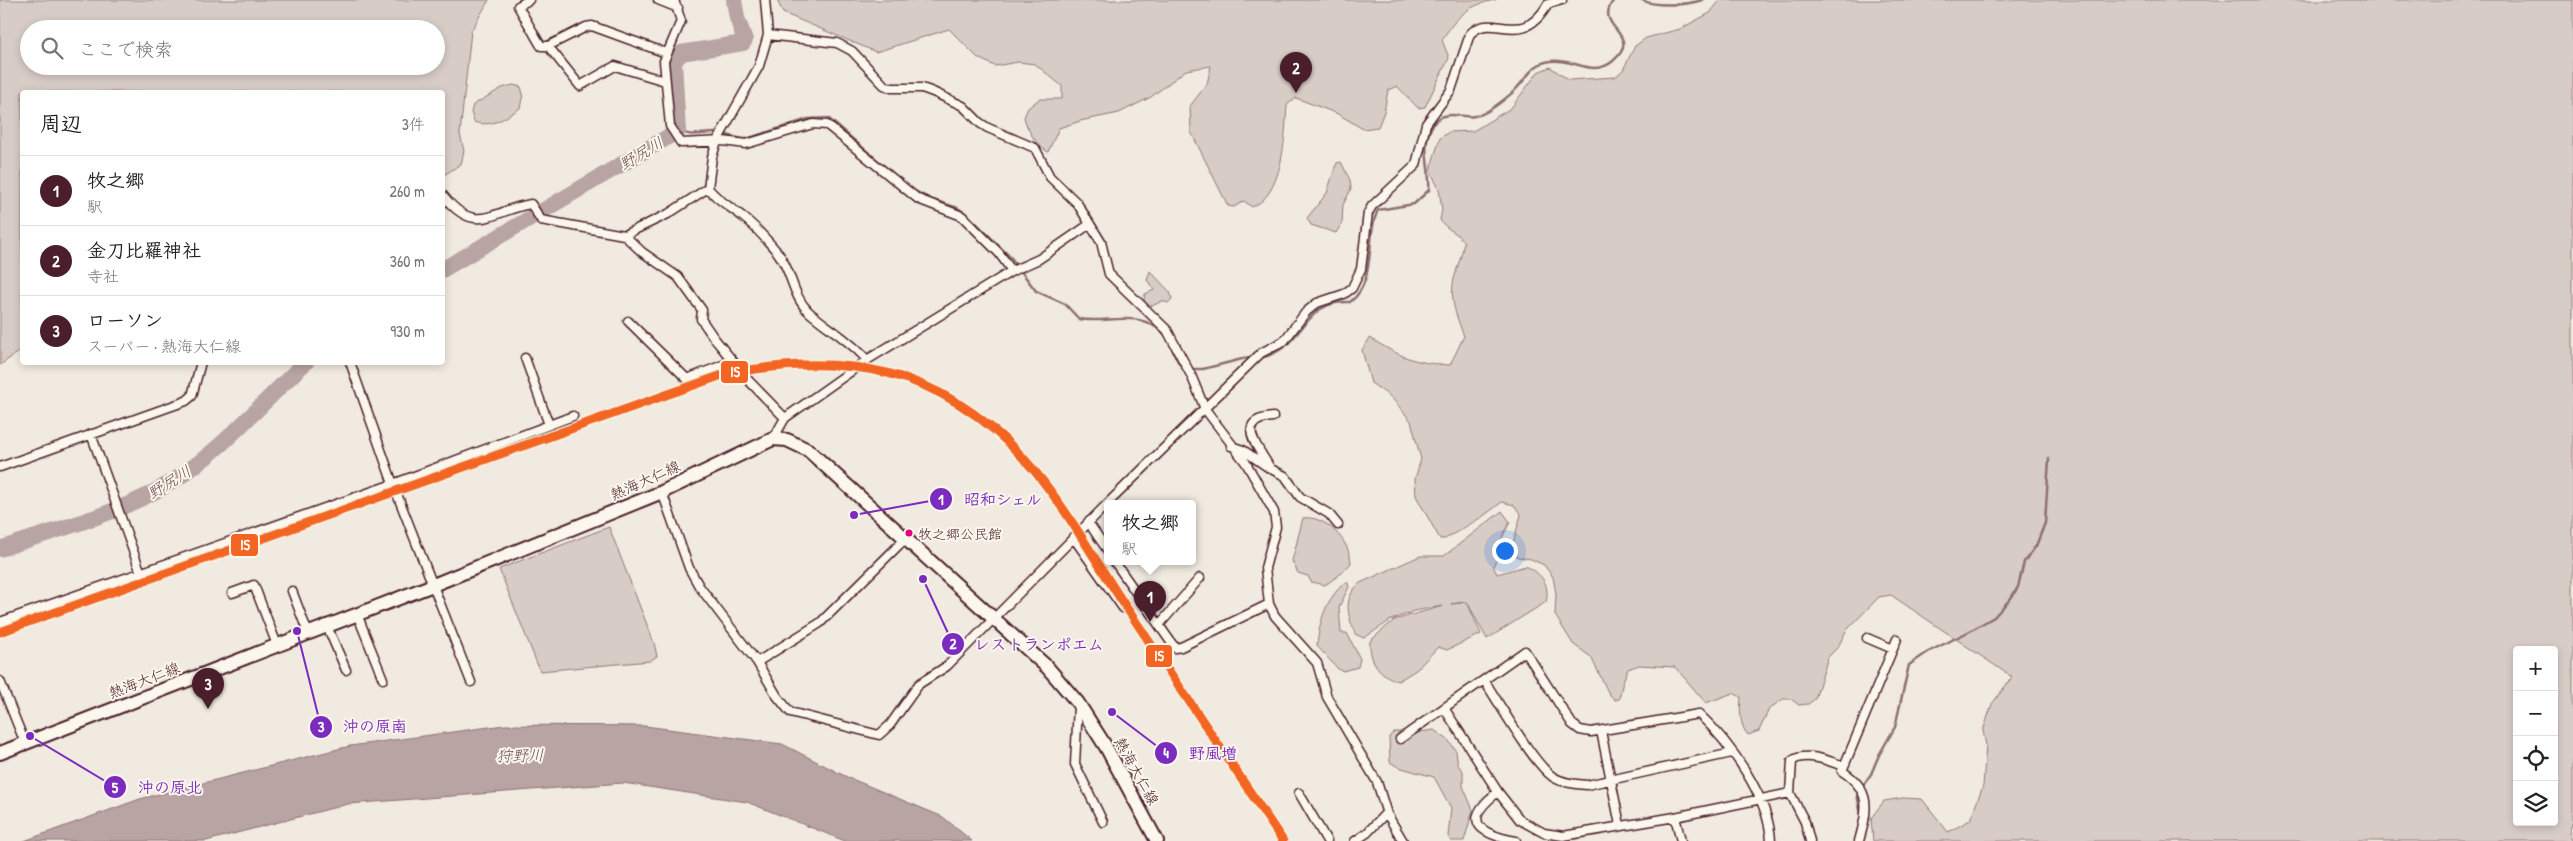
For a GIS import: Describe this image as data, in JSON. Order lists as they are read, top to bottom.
{
  "streets": {
    "main road": ["熱海大仁線"]
  },
  "water": ["野尻川", "狩野川"],
  "places": [
    "昭和シェル",
    "牧之郷公民館",
    "レストランポエム",
    "沖の原南",
    "野風増",
    "沖の原北"
  ],
  "lines": ["transit line IS"],
  "page": {
    "search": "ここで検索",
    "pins": ["2", "1", "3"],
    "heading": ["周辺", "3件"],
    "list": [
      {
        "mark": "1",
        "name": "牧之郷",
        "note": "駅",
        "value": "260 m"
      },
      {
        "mark": "2",
        "name": "金刀比羅神社",
        "note": "寺社",
        "value": "360 m"
      },
      {
        "mark": "3",
        "name": "ローソン",
        "note": "スーパー · 熱海大仁線",
        "value": "930 m"
      }
    ],
    "popup": ["牧之郷", "駅"],
    "map_buttons": ["+", "−"]
  }
}
